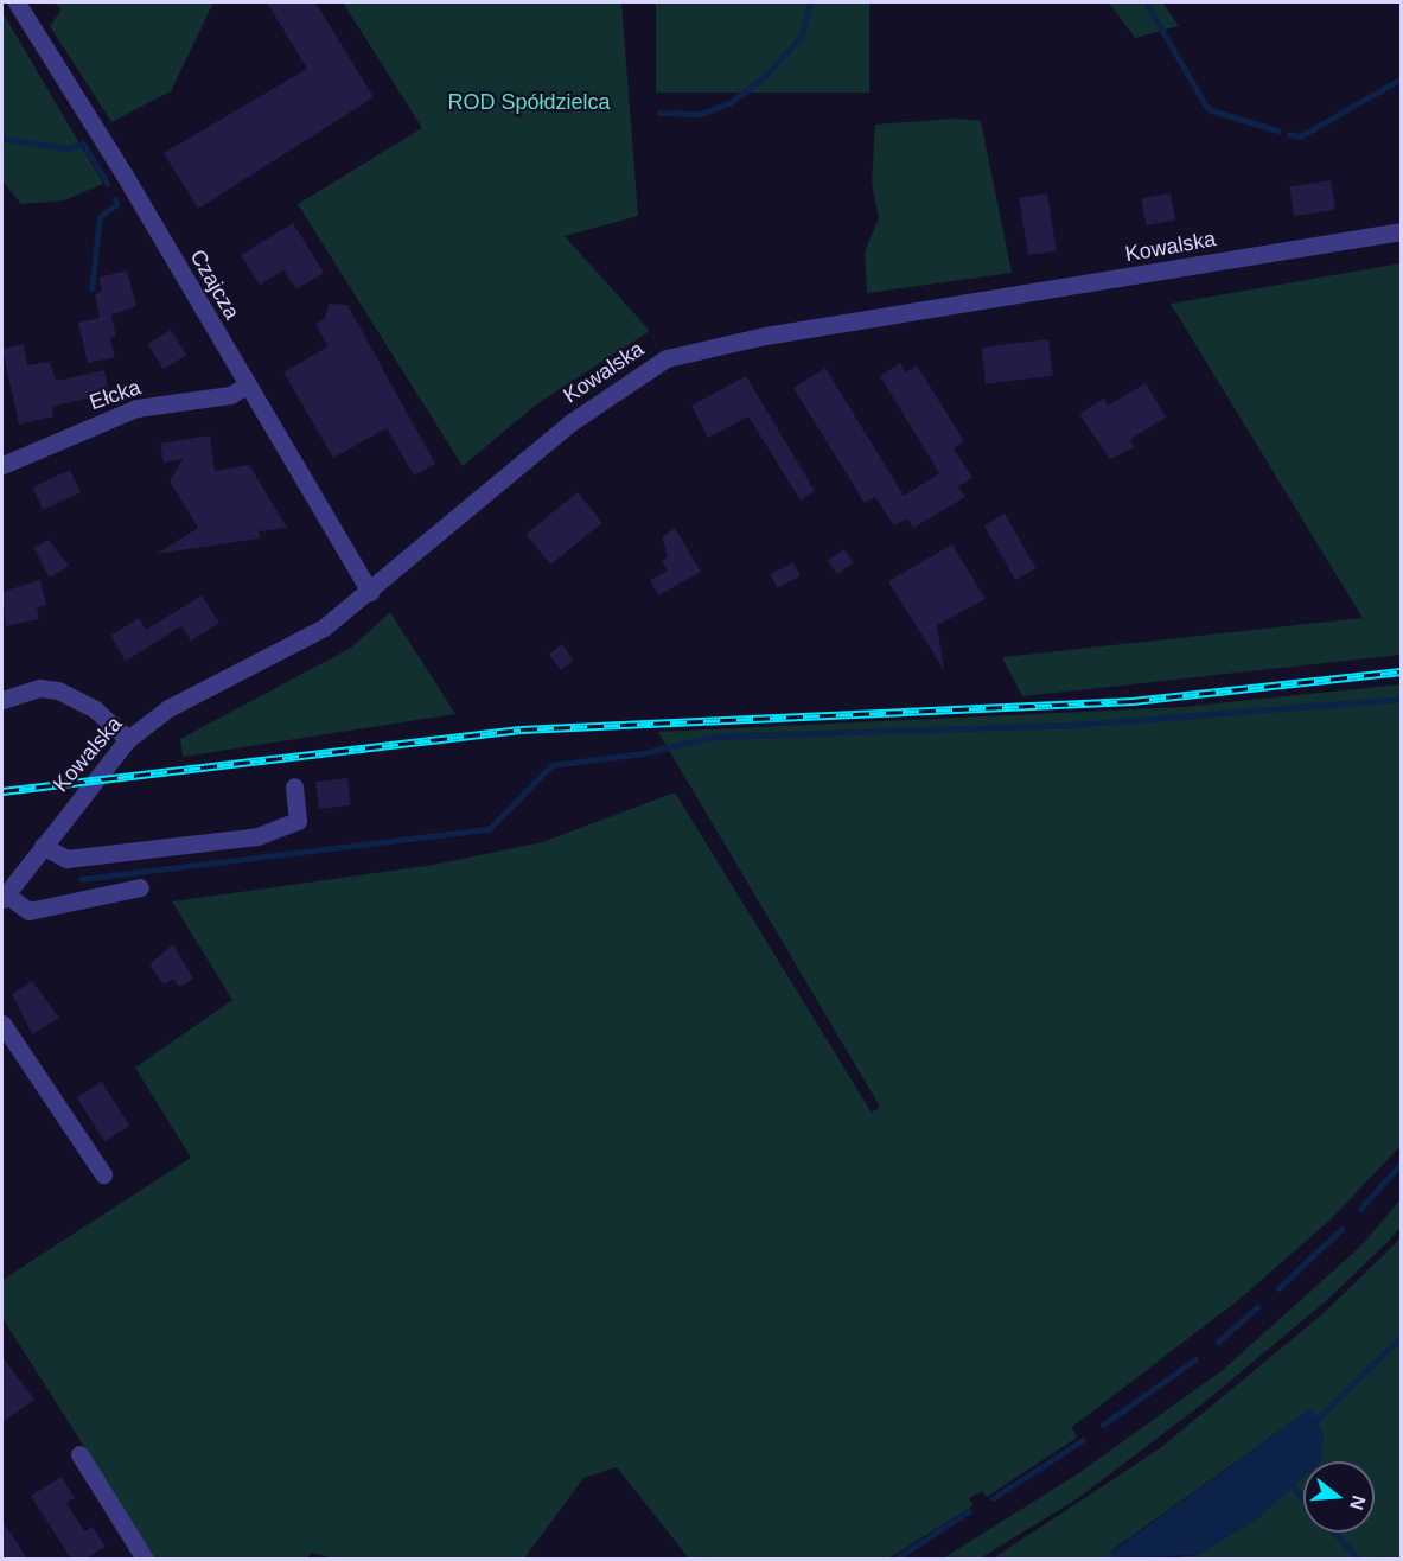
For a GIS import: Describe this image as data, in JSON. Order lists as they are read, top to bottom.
{
  "streets": {
    "street": ["Kowalska", "Czajcza", "Ełcka"]
  },
  "crossings": [
    ["Kowalska", "Czajcza"],
    ["Czajcza", "Ełcka"]
  ],
  "parks": ["ROD Spółdzielca"],
  "north": "right"
}
